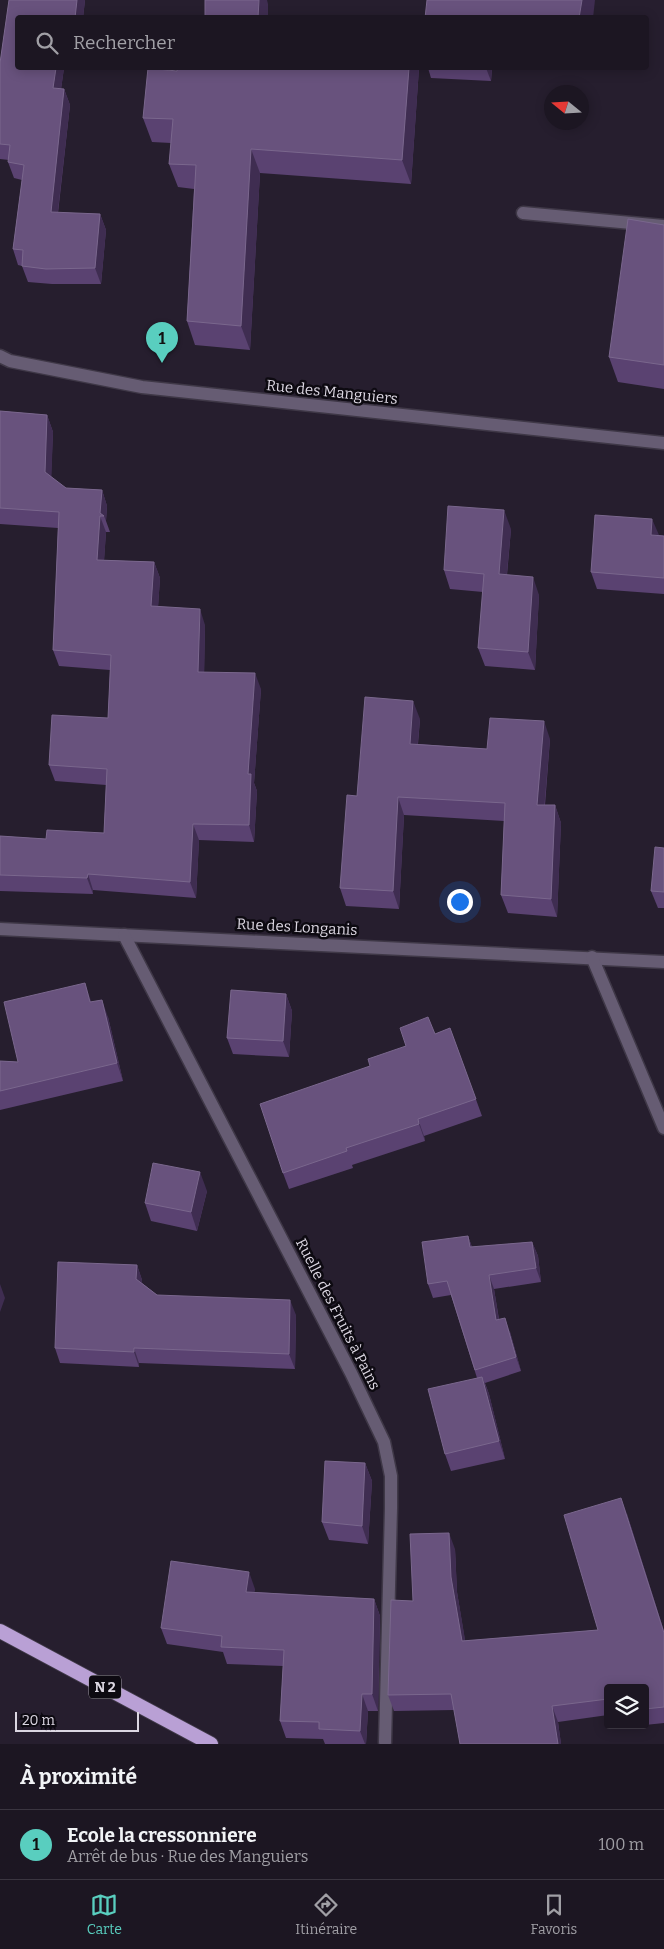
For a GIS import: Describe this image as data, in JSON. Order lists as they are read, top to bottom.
{
  "streets": {
    "highway": ["N 2"],
    "street": ["Rue des Manguiers", "Rue des Longanis", "Ruelle des Fruits à Pains"]
  },
  "crossings": [
    ["Rue des Longanis", "Ruelle des Fruits à Pains"]
  ],
  "scale_bar": "20 m",
  "north": "left",
  "page": {
    "search": "Rechercher",
    "pins": "1",
    "scale": "20 m",
    "heading": "À proximité",
    "list": [
      {
        "mark": "1",
        "name": "Ecole la cressonniere",
        "note": "Arrêt de bus · Rue des Manguiers",
        "value": "100 m"
      }
    ],
    "nav": ["Carte", "Itinéraire", "Favoris"]
  }
}
